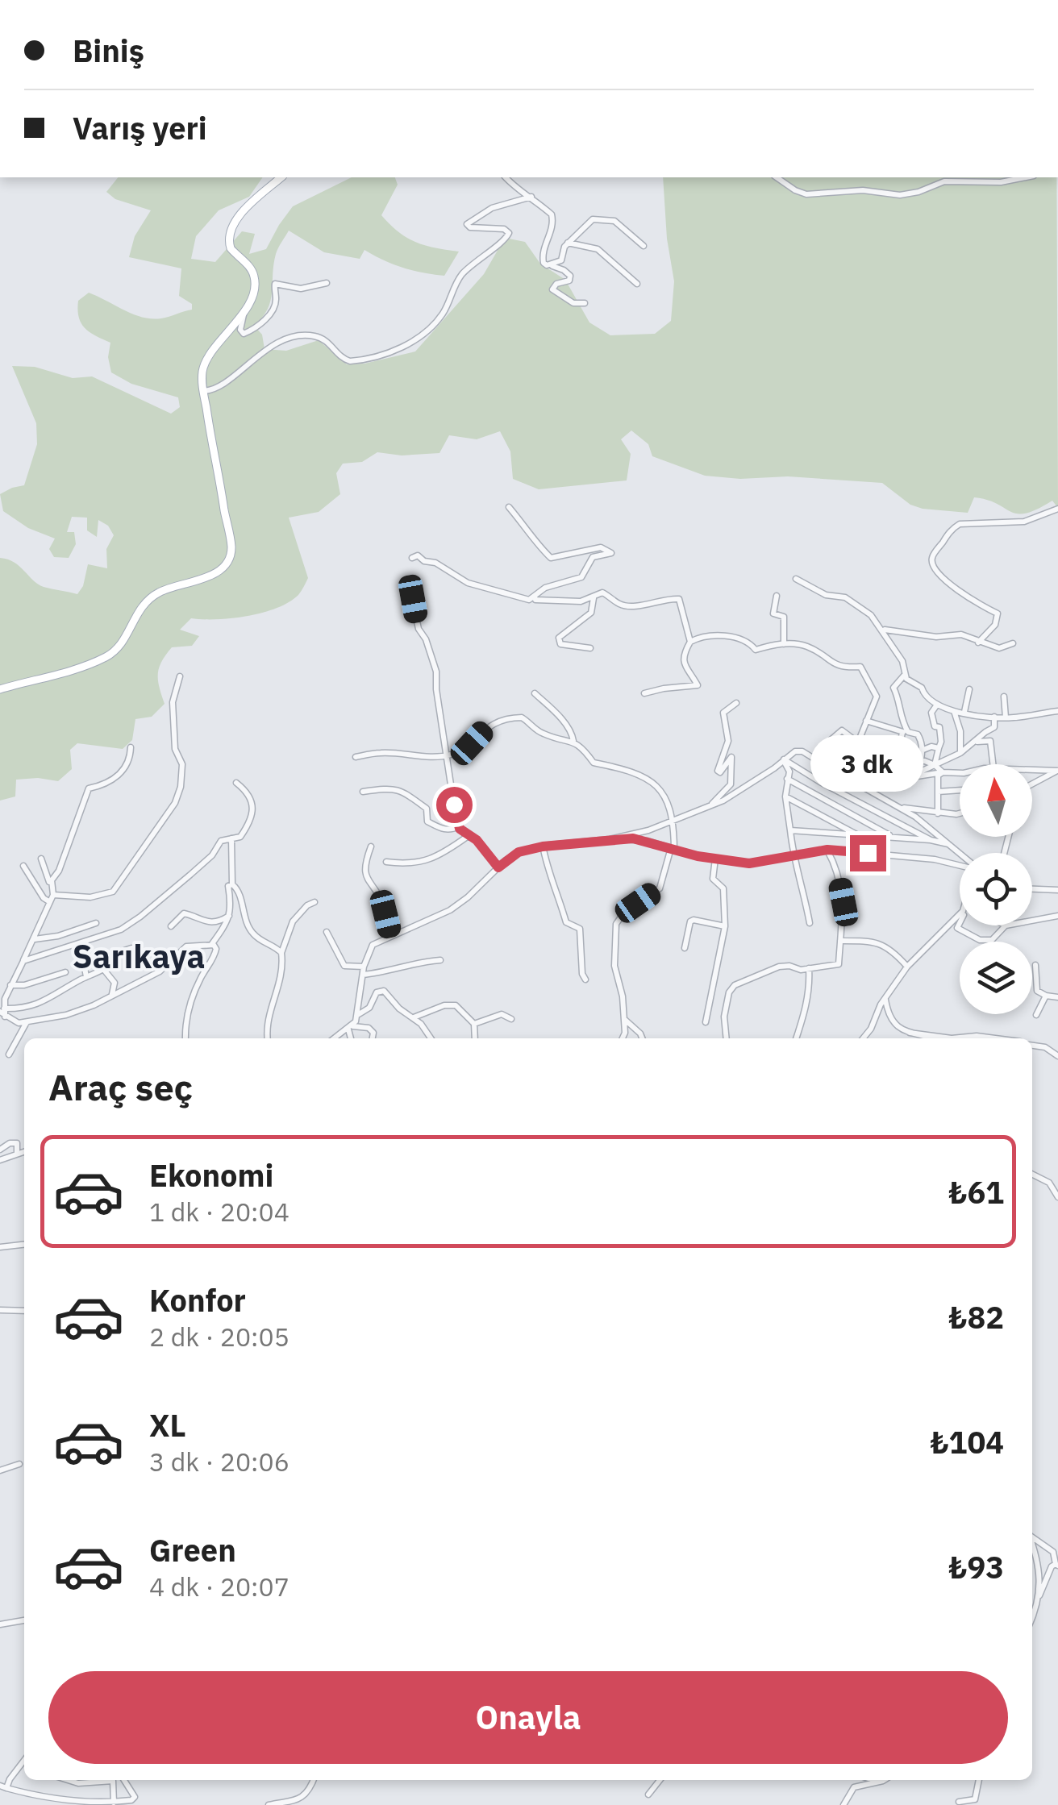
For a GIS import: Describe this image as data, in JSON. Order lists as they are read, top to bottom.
{
  "districts": ["Sarıkaya"],
  "north": "top",
  "page": {
    "banner": ["Biniş", "Varış yeri"],
    "bubble": "3 dk",
    "heading": "Araç seç",
    "list": [
      {
        "name": "Ekonomi",
        "note": "1 dk · 20:04",
        "value": "₺61"
      },
      {
        "name": "Konfor",
        "note": "2 dk · 20:05",
        "value": "₺82"
      },
      {
        "name": "XL",
        "note": "3 dk · 20:06",
        "value": "₺104"
      },
      {
        "name": "Green",
        "note": "4 dk · 20:07",
        "value": "₺93"
      }
    ],
    "buttons": "Onayla"
  }
}
